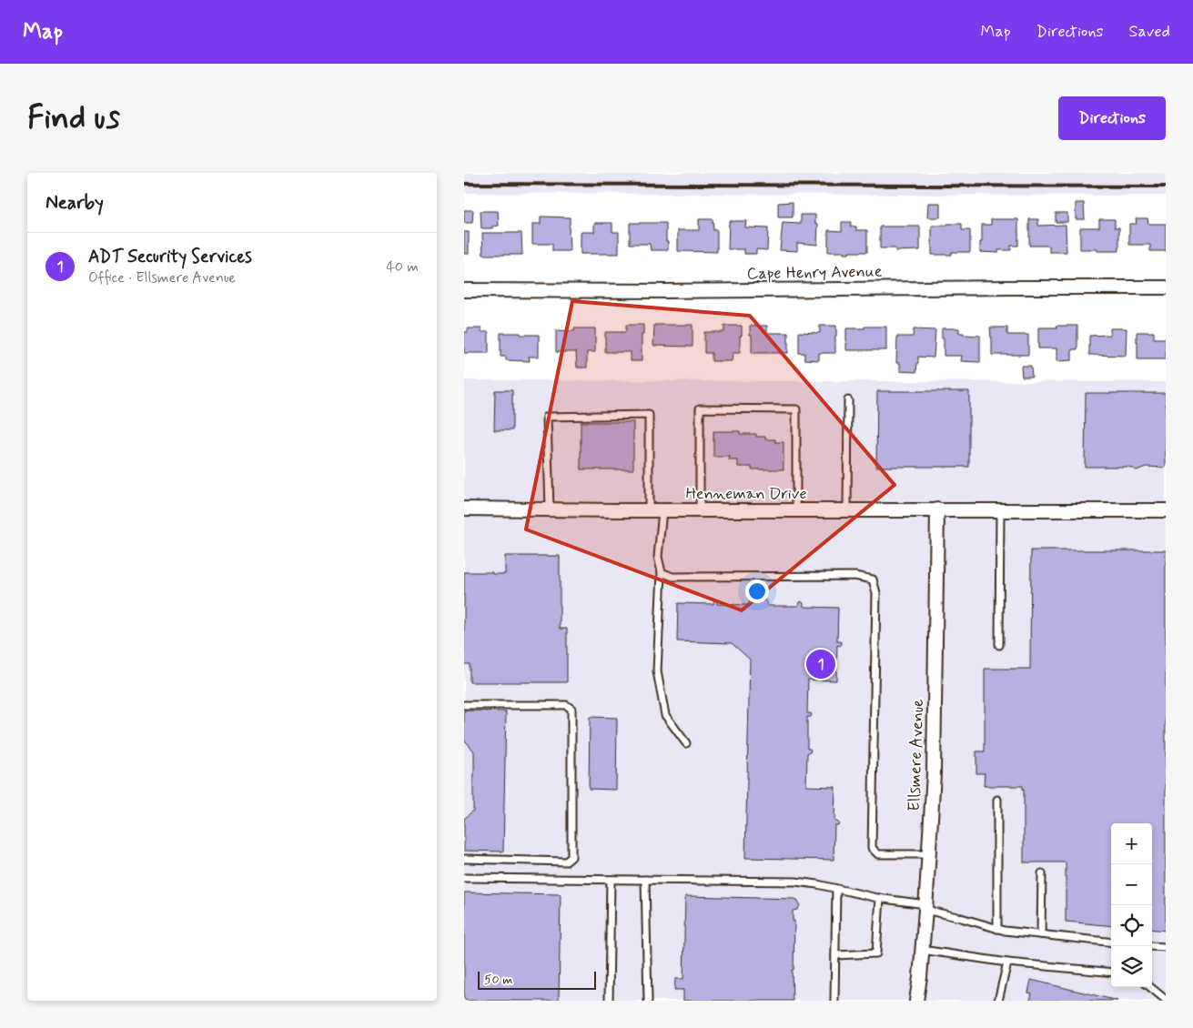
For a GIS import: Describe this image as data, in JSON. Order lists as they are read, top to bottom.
{
  "streets": {
    "street": ["Cape Henry Avenue", "Henneman Drive", "Ellsmere Avenue"]
  },
  "crossings": [
    ["Henneman Drive", "Ellsmere Avenue"]
  ],
  "scale_bar": "50 m",
  "page": {
    "header": "Map",
    "nav": ["Map", "Directions", "Saved"],
    "buttons": "Directions",
    "title": "Find us",
    "heading": "Nearby",
    "list": [
      {
        "mark": "1",
        "name": "ADT Security Services",
        "note": "Office · Ellsmere Avenue",
        "value": "40 m"
      }
    ],
    "pins": "1",
    "map_buttons": ["+", "−"],
    "scale": "50 m"
  }
}
